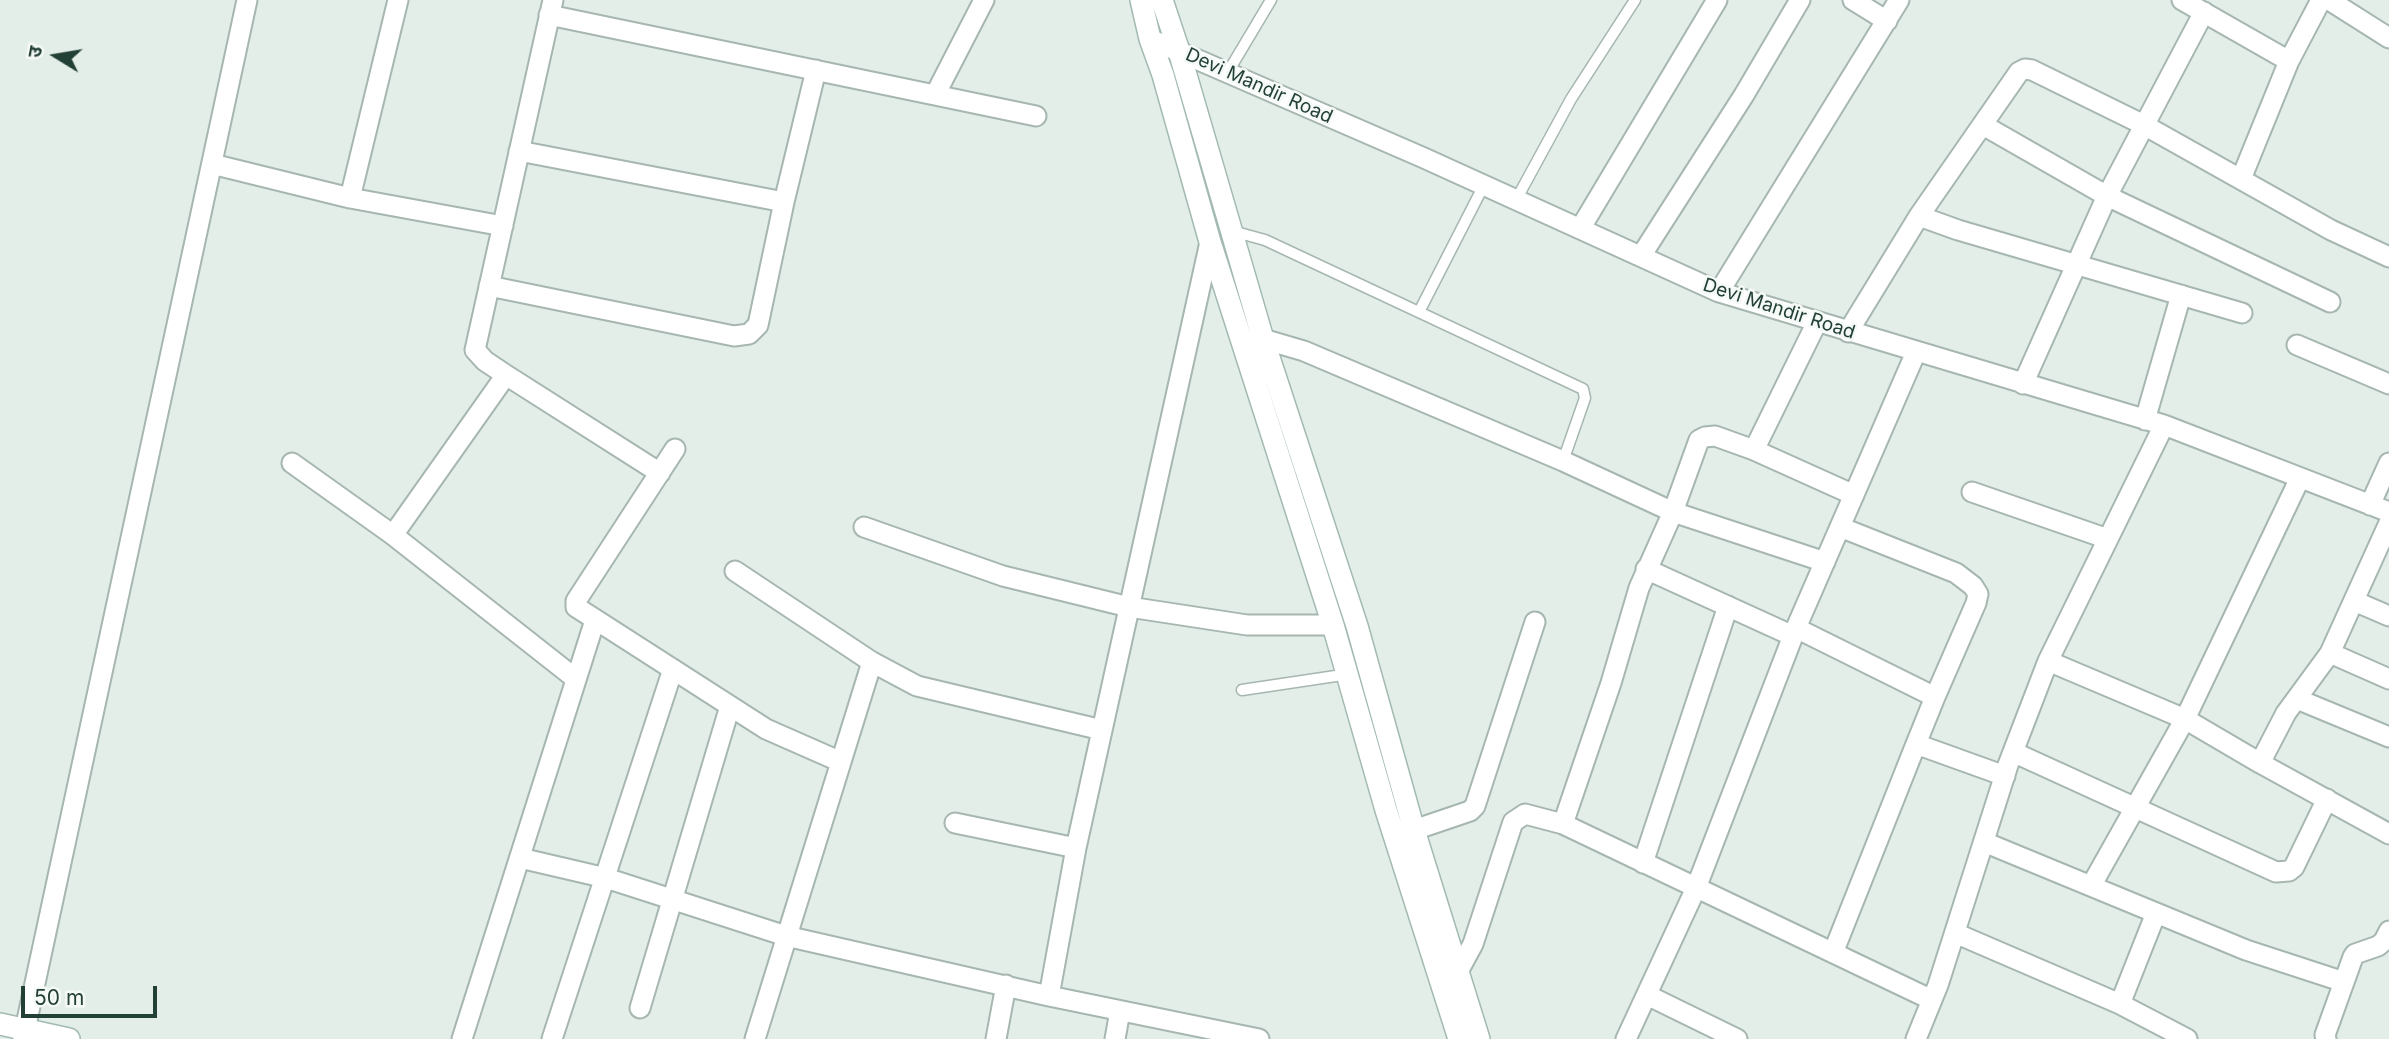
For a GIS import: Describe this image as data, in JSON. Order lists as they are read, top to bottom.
{
  "streets": {
    "street": ["Devi Mandir Road"]
  },
  "scale_bar": "50 m",
  "north": "left"
}
